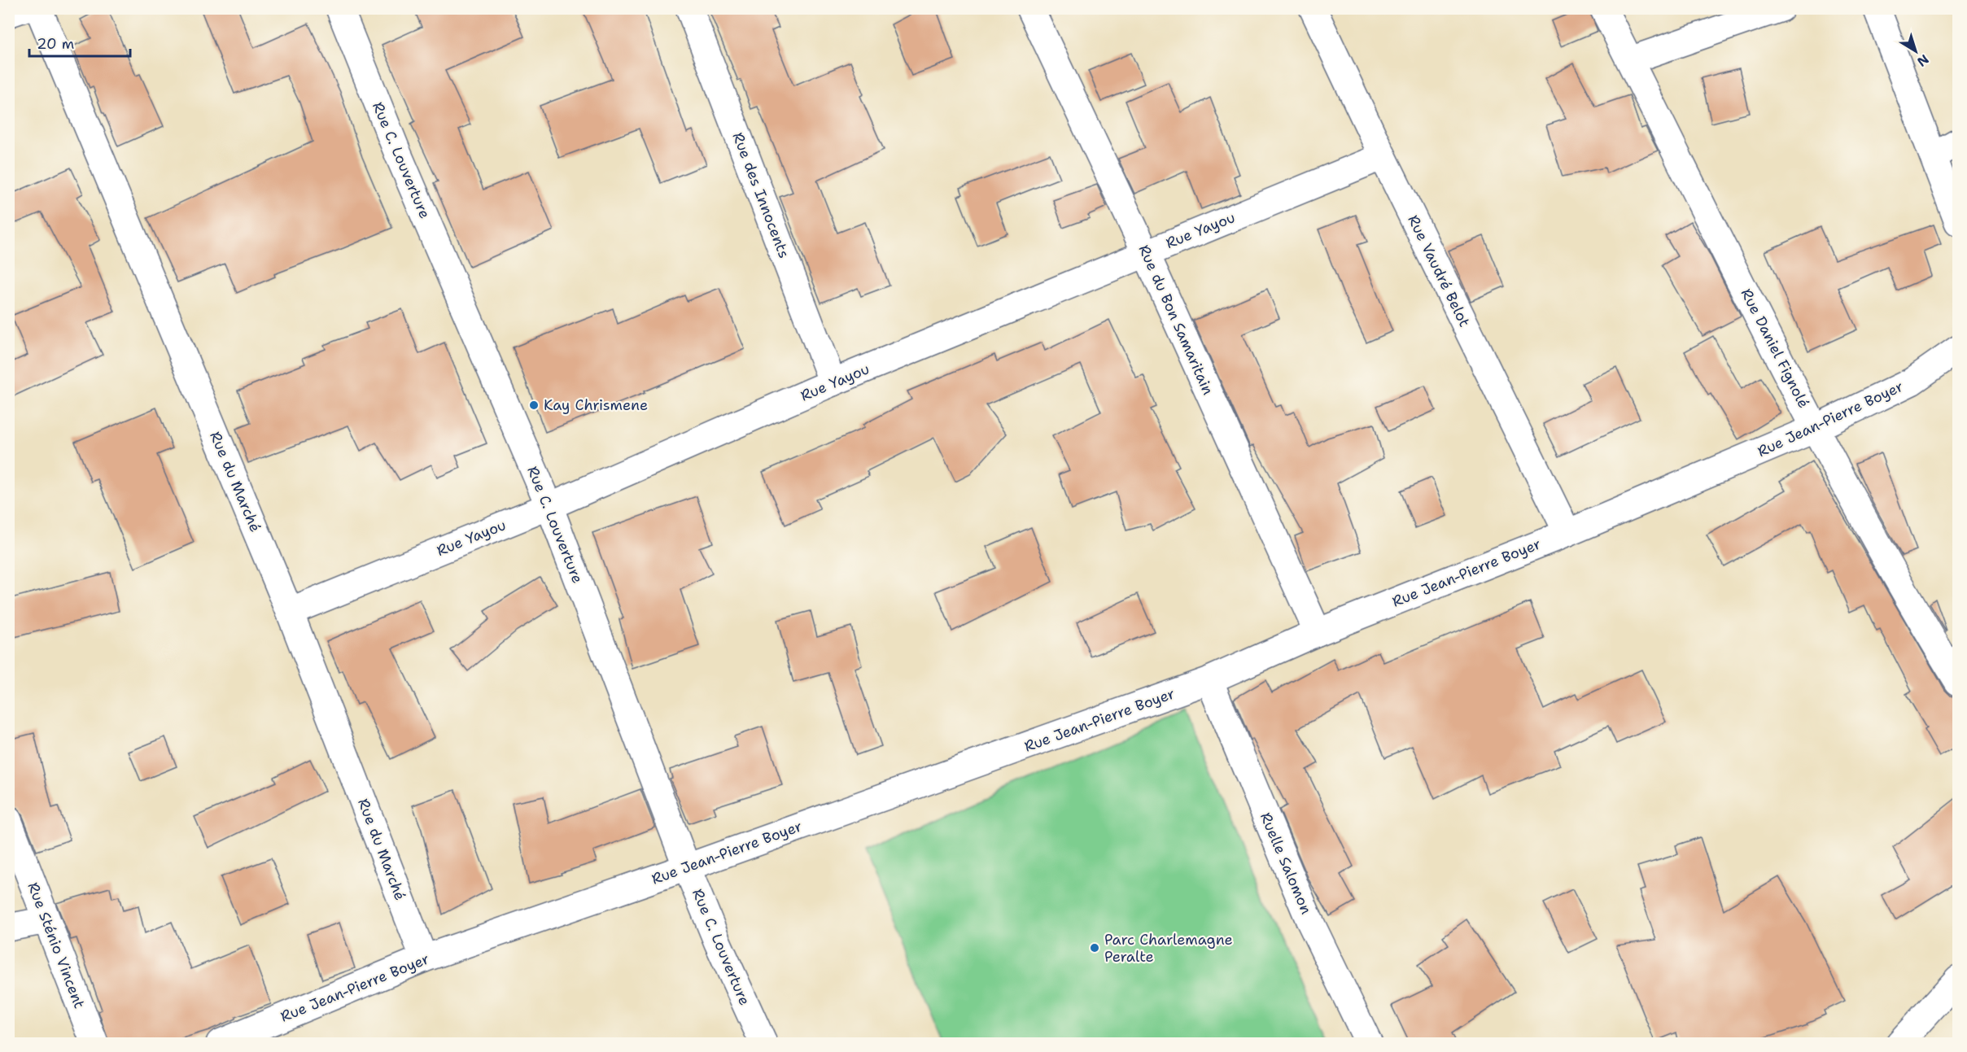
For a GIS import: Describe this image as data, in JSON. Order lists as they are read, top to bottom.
{
  "streets": {
    "street": [
      "Rue C. Louverture",
      "Rue des Innocents",
      "Rue Yayou",
      "Rue Vaudré Belot",
      "Rue du Bon Samaritain",
      "Rue Daniel Fignolé",
      "Rue Jean-Pierre Boyer",
      "Rue du Marché",
      "Ruelle Salomon",
      "Rue Sténio Vincent"
    ]
  },
  "crossings": [
    ["Rue C. Louverture", "Rue Yayou"],
    ["Rue C. Louverture", "Rue Jean-Pierre Boyer"],
    ["Rue des Innocents", "Rue Yayou"],
    ["Rue Yayou", "Rue Vaudré Belot"],
    ["Rue Yayou", "Rue du Bon Samaritain"],
    ["Rue Yayou", "Rue du Marché"],
    ["Rue Vaudré Belot", "Rue Jean-Pierre Boyer"],
    ["Rue du Bon Samaritain", "Rue Jean-Pierre Boyer"],
    ["Rue Daniel Fignolé", "Rue Jean-Pierre Boyer"],
    ["Rue Jean-Pierre Boyer", "Rue du Marché"],
    ["Rue Jean-Pierre Boyer", "Ruelle Salomon"]
  ],
  "places": ["Kay Chrismene", "Parc Charlemagne Peralte"],
  "scale_bar": "20 m",
  "north": "bottom right"
}
